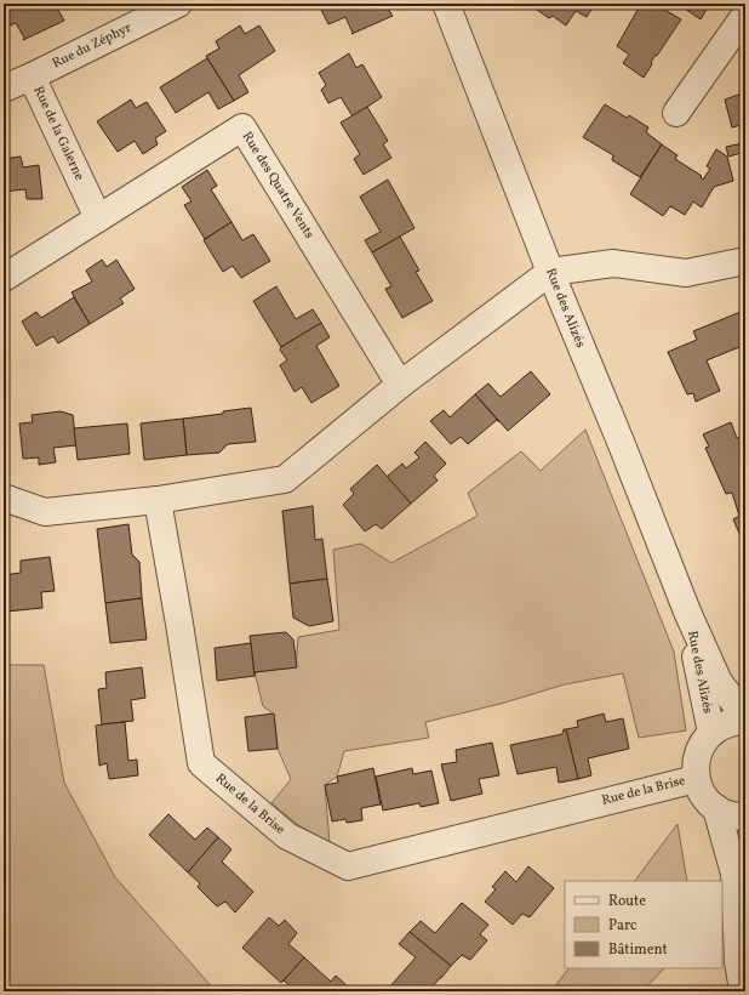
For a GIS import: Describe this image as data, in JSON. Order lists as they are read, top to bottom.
{
  "streets": {
    "street": [
      "Rue du Zéphyr",
      "Rue de la Galerne",
      "Rue des Quatre Vents",
      "Rue des Alizés",
      "Rue de la Brise"
    ]
  },
  "crossings": [
    ["Rue du Zéphyr", "Rue de la Galerne"],
    ["Rue de la Galerne", "Rue des Quatre Vents"]
  ],
  "legend": ["Route", "Parc", "Bâtiment"]
}
